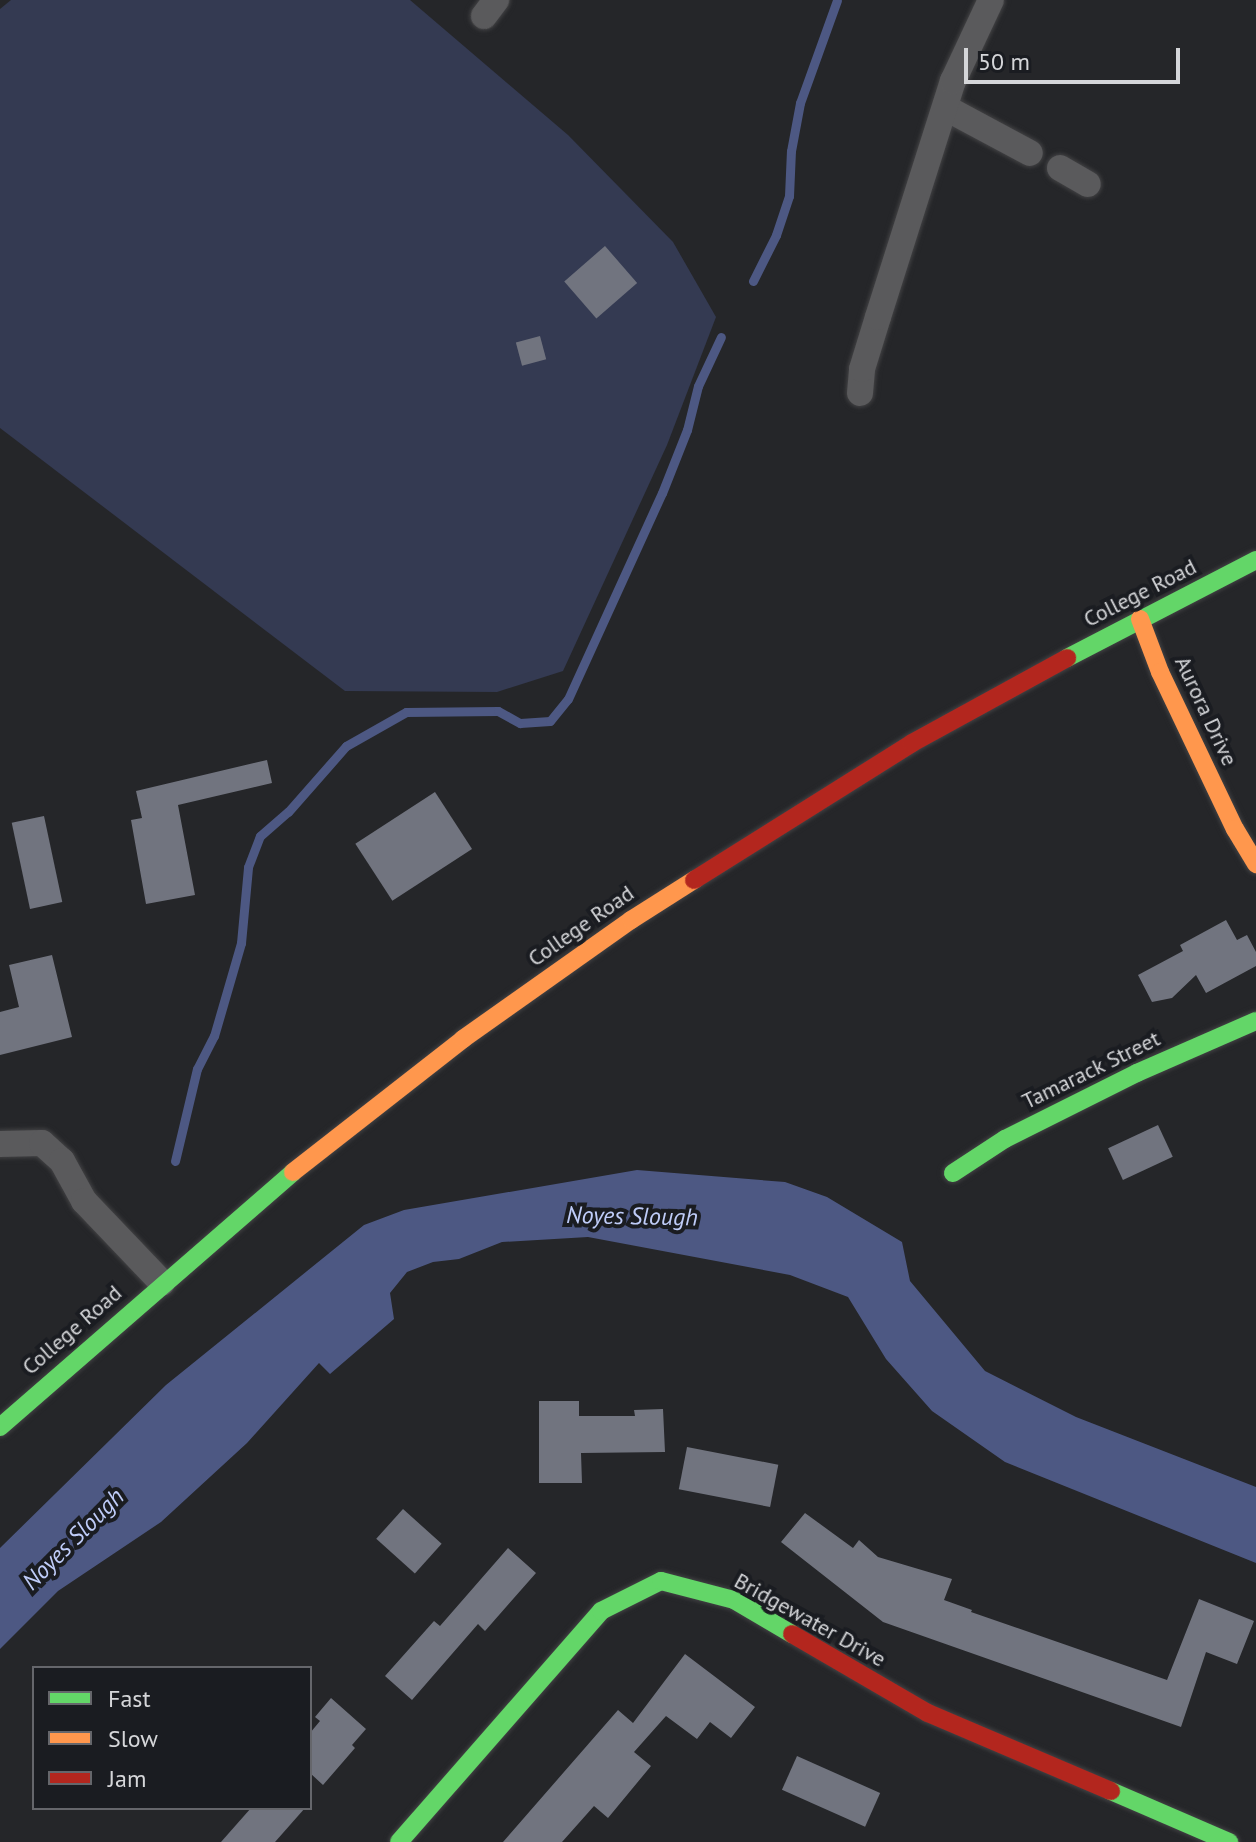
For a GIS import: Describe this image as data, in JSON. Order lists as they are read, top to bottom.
{
  "streets": {
    "street": [
      "College Road",
      "Aurora Drive",
      "Tamarack Street",
      "Bridgewater Drive"
    ]
  },
  "crossings": [
    ["College Road", "Aurora Drive"]
  ],
  "water": ["Noyes Slough"],
  "legend": ["Fast", "Slow", "Jam"],
  "scale_bar": "50 m"
}
